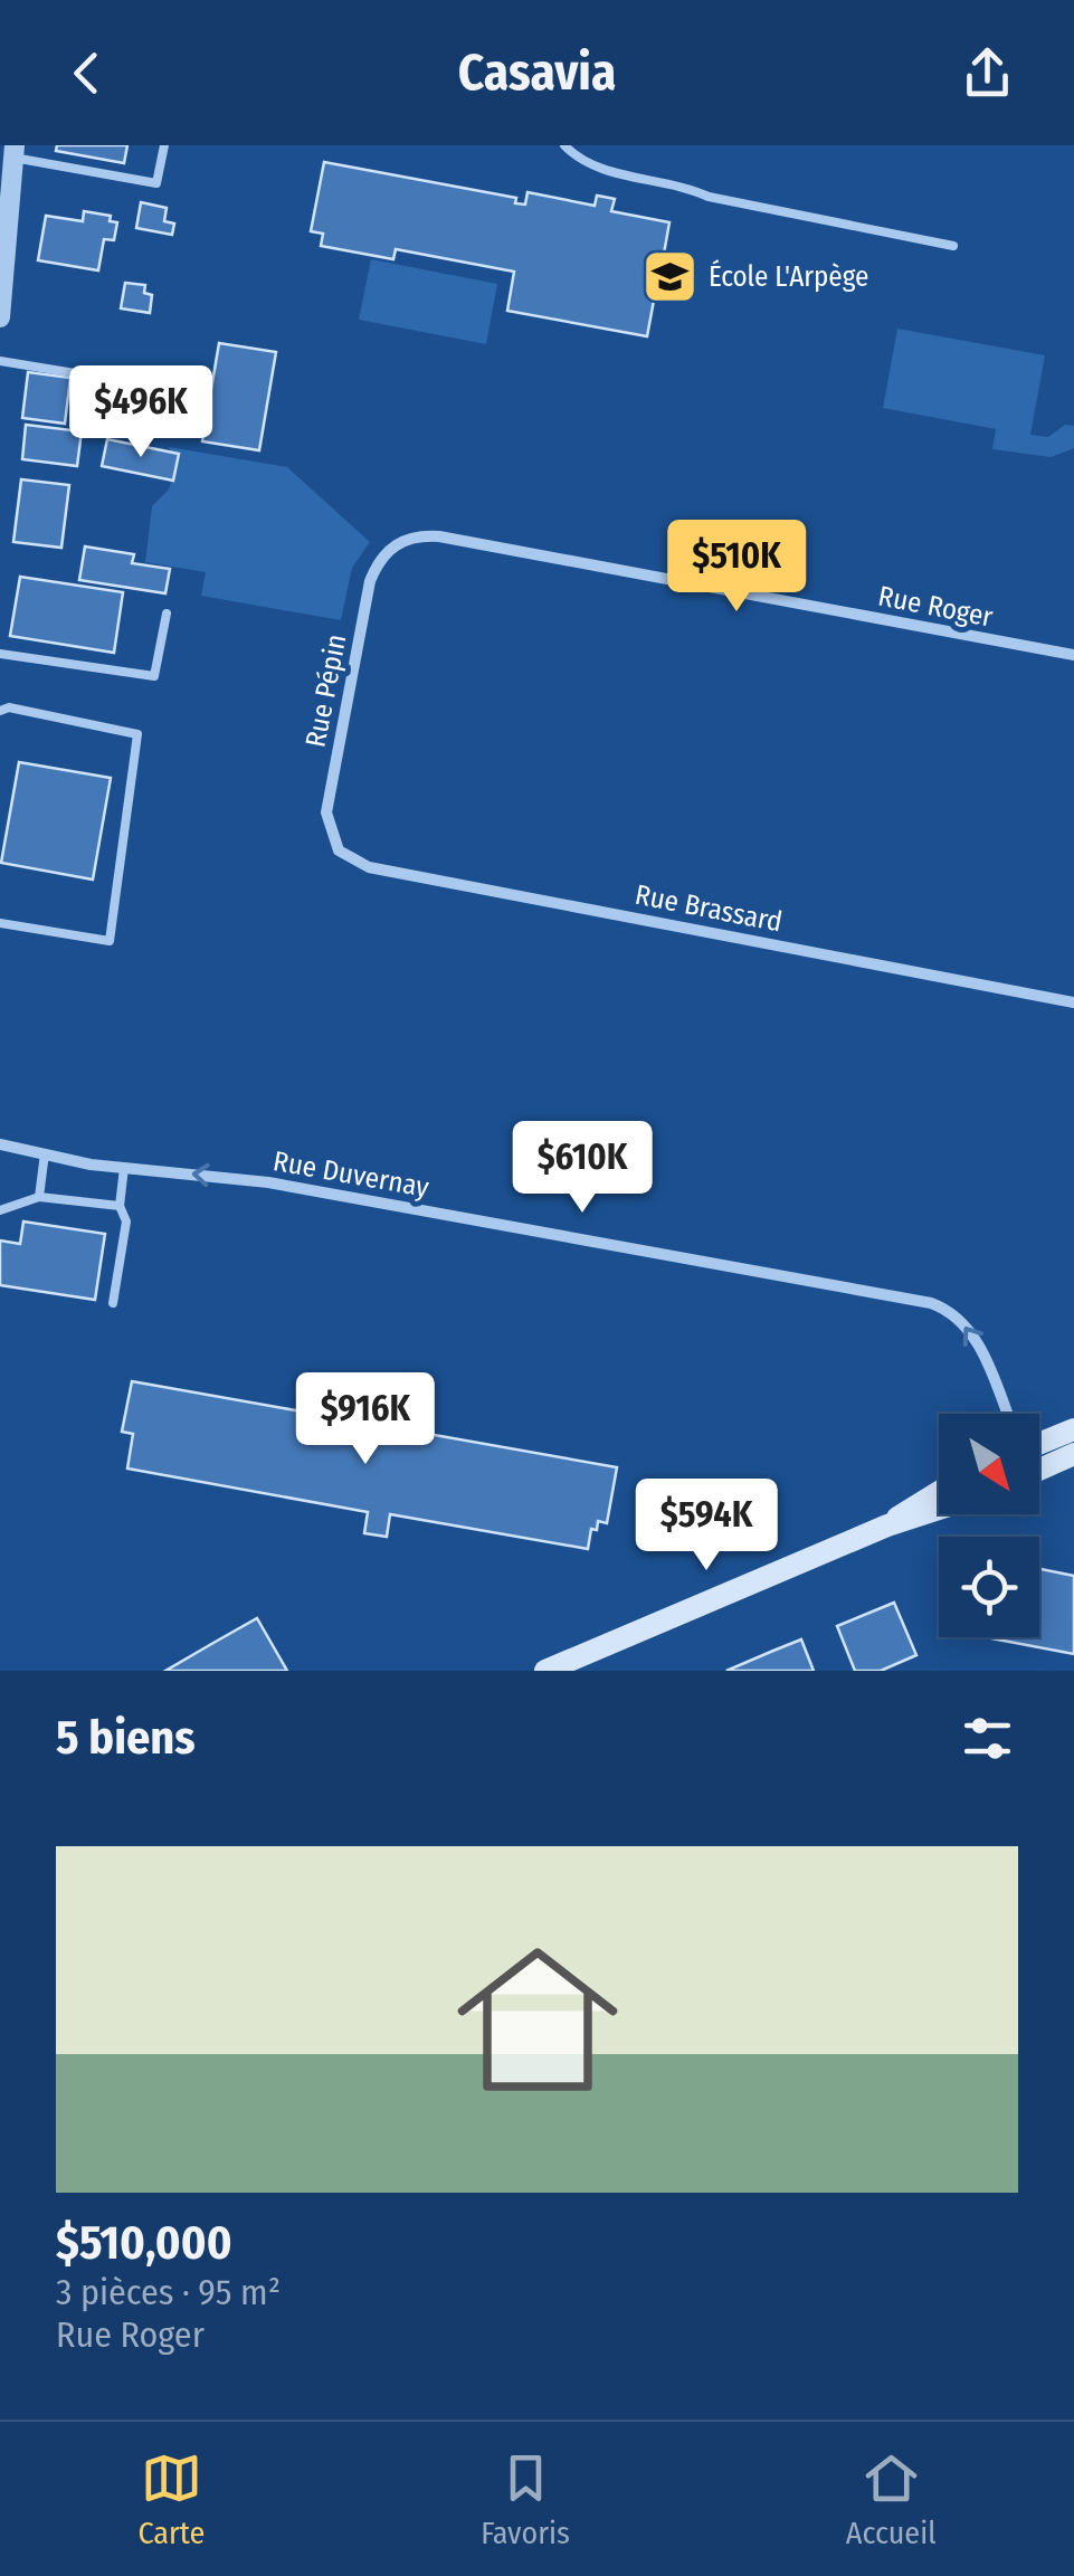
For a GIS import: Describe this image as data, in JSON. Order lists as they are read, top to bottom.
{
  "streets": {
    "street": [
      "Rue Roger",
      "Rue Pépin",
      "Rue Brassard",
      "Rue Duvernay"
    ]
  },
  "crossings": [
    ["Rue Roger", "Rue Pépin"],
    ["Rue Pépin", "Rue Brassard"]
  ],
  "one_way": ["Rue Duvernay"],
  "places": {
    "school or university": ["École L'Arpège"]
  },
  "north": "bottom right",
  "page": {
    "header": "Casavia",
    "price": [
      "$496K",
      "$510K",
      "$610K",
      "$916K",
      "$594K"
    ],
    "heading": "5 biens",
    "list": [
      {
        "name": "$510,000",
        "note": "3 pièces · 95 m² · Rue Roger"
      }
    ],
    "tabs": ["Carte", "Favoris", "Accueil"]
  }
}
